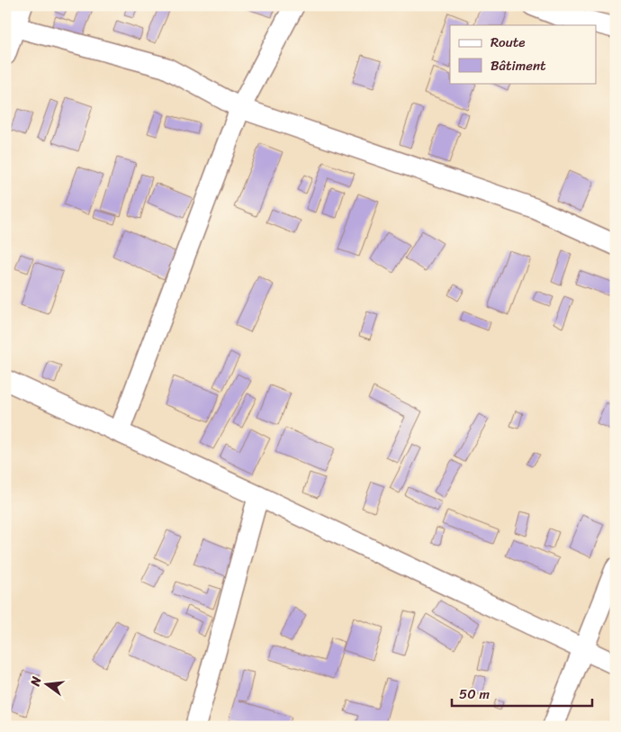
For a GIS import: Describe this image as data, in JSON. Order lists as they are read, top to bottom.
{
  "legend": ["Route", "Bâtiment"],
  "scale_bar": "50 m",
  "north": "left"
}
